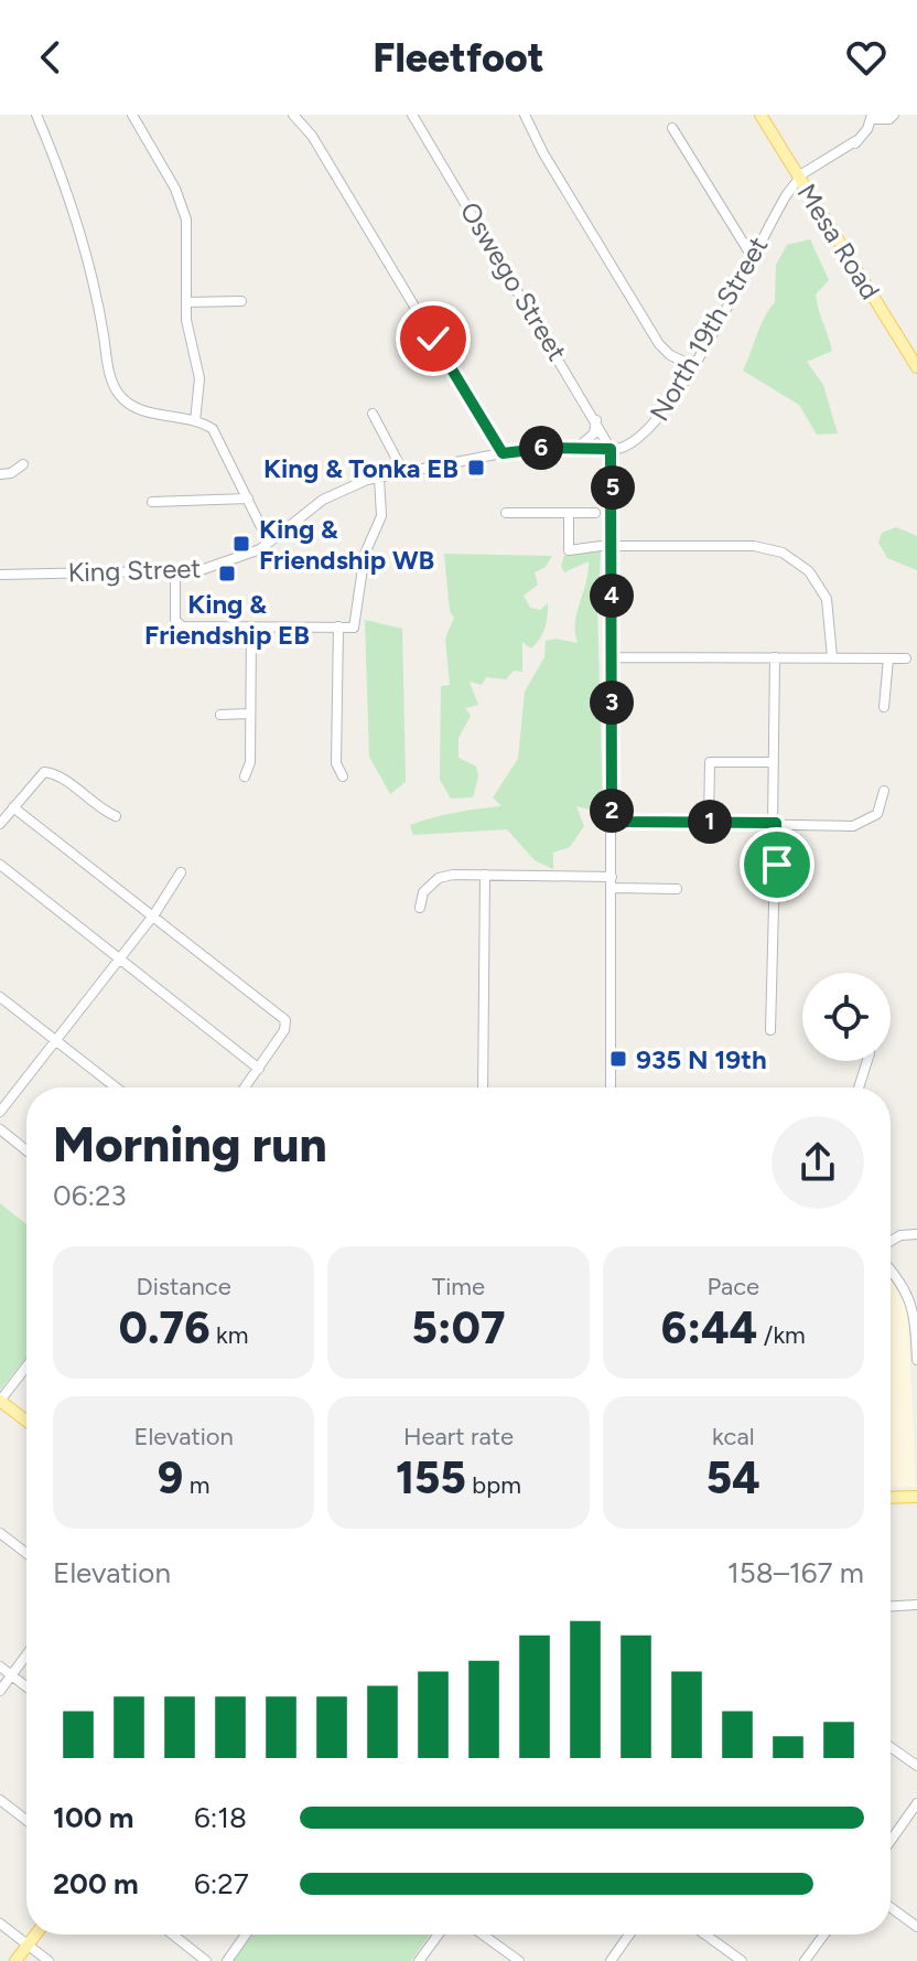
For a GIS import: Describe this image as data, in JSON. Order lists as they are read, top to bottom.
{
  "streets": {
    "main road": ["Mesa Road"],
    "street": ["Oswego Street", "North 19th Street", "King Street"]
  },
  "crossings": [
    ["Mesa Road", "North 19th Street"],
    ["Oswego Street", "North 19th Street"],
    ["Oswego Street", "King Street"],
    ["North 19th Street", "King Street"]
  ],
  "places": {
    "transit": [
      "King & Tonka EB",
      "King & Friendship WB",
      "King & Friendship EB",
      "935 N 19th"
    ]
  },
  "page": {
    "header": "Fleetfoot",
    "pins": [
      "6",
      "5",
      "4",
      "3",
      "2",
      "1"
    ],
    "heading": ["Morning run", "06:23"],
    "stats": [
      ["Distance", "0.76 km"],
      ["Time", "5:07"],
      ["Pace", "6:44 /km"],
      ["Elevation", "9 m"],
      ["Heart rate", "155 bpm"],
      ["kcal", "54"]
    ],
    "chart": ["Elevation", "158–167 m"],
    "list": [
      {
        "name": "100 m",
        "note": "6:18"
      },
      {
        "name": "200 m",
        "note": "6:27"
      }
    ]
  }
}
